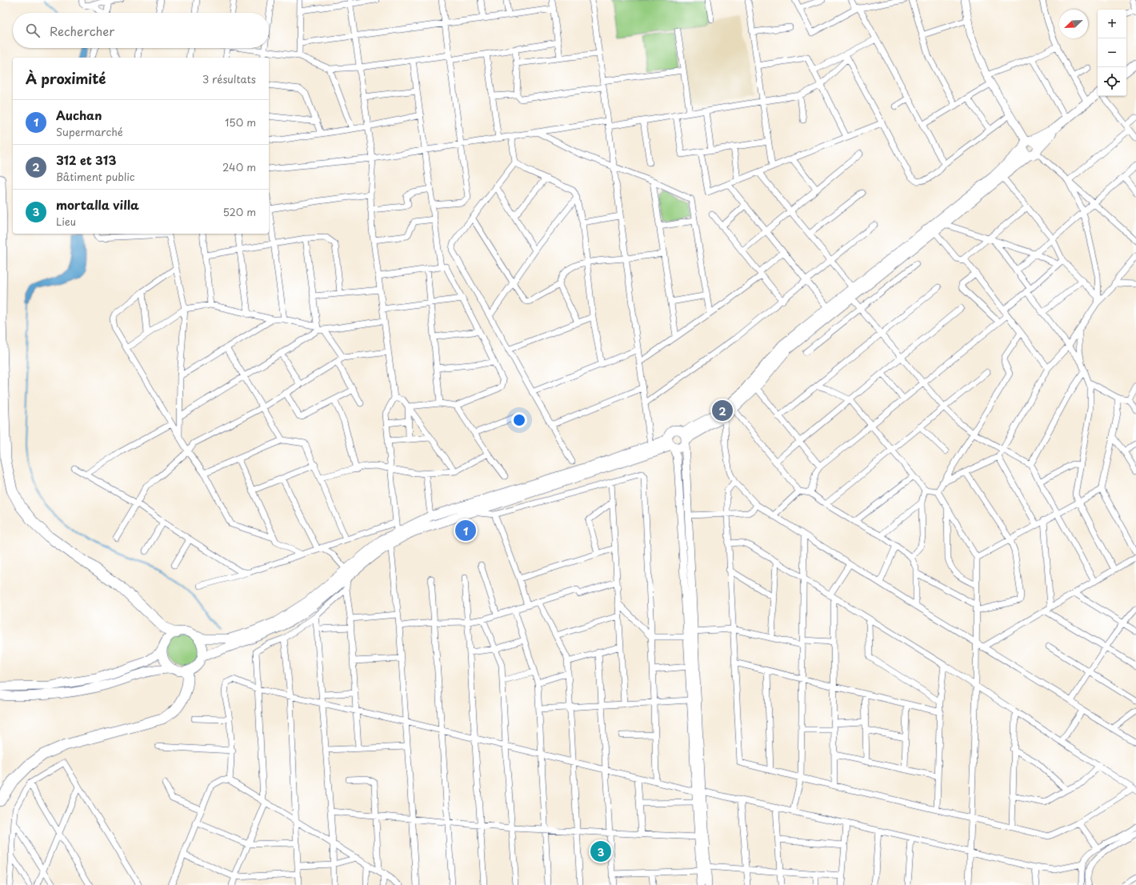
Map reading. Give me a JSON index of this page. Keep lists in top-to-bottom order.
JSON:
{
  "north": "bottom left",
  "page": {
    "map_buttons": ["+", "−"],
    "search": "Rechercher",
    "heading": ["À proximité", "3 résultats"],
    "list": [
      {
        "mark": "1",
        "name": "Auchan",
        "note": "Supermarché",
        "value": "150 m"
      },
      {
        "mark": "2",
        "name": "312 et 313",
        "note": "Bâtiment public",
        "value": "240 m"
      },
      {
        "mark": "3",
        "name": "mortalla villa",
        "note": "Lieu",
        "value": "520 m"
      }
    ],
    "pins": ["2", "1", "3"]
  }
}
